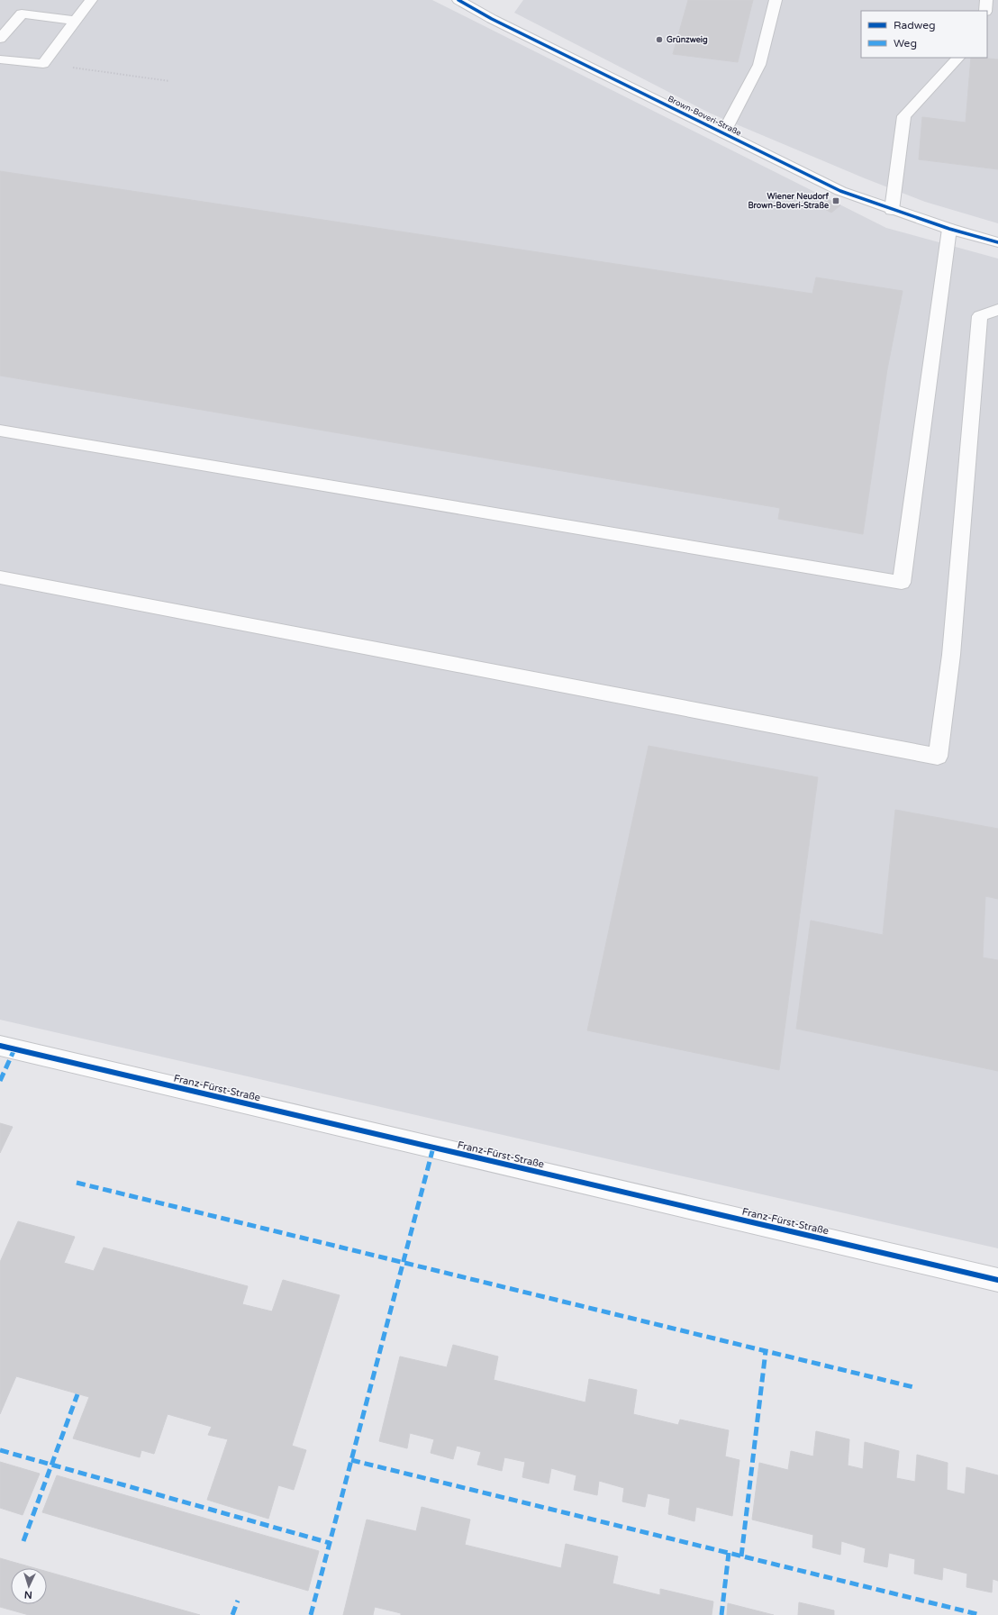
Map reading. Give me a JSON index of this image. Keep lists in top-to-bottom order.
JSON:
{
  "streets": {
    "street": ["Brown-Boveri-Straße", "Franz-Fürst-Straße"]
  },
  "places": {
    "other": ["Grünzweig"],
    "transit": ["Wiener Neudorf Brown-Boveri-Straße"]
  },
  "legend": ["Radweg", "Weg"],
  "north": "bottom"
}
